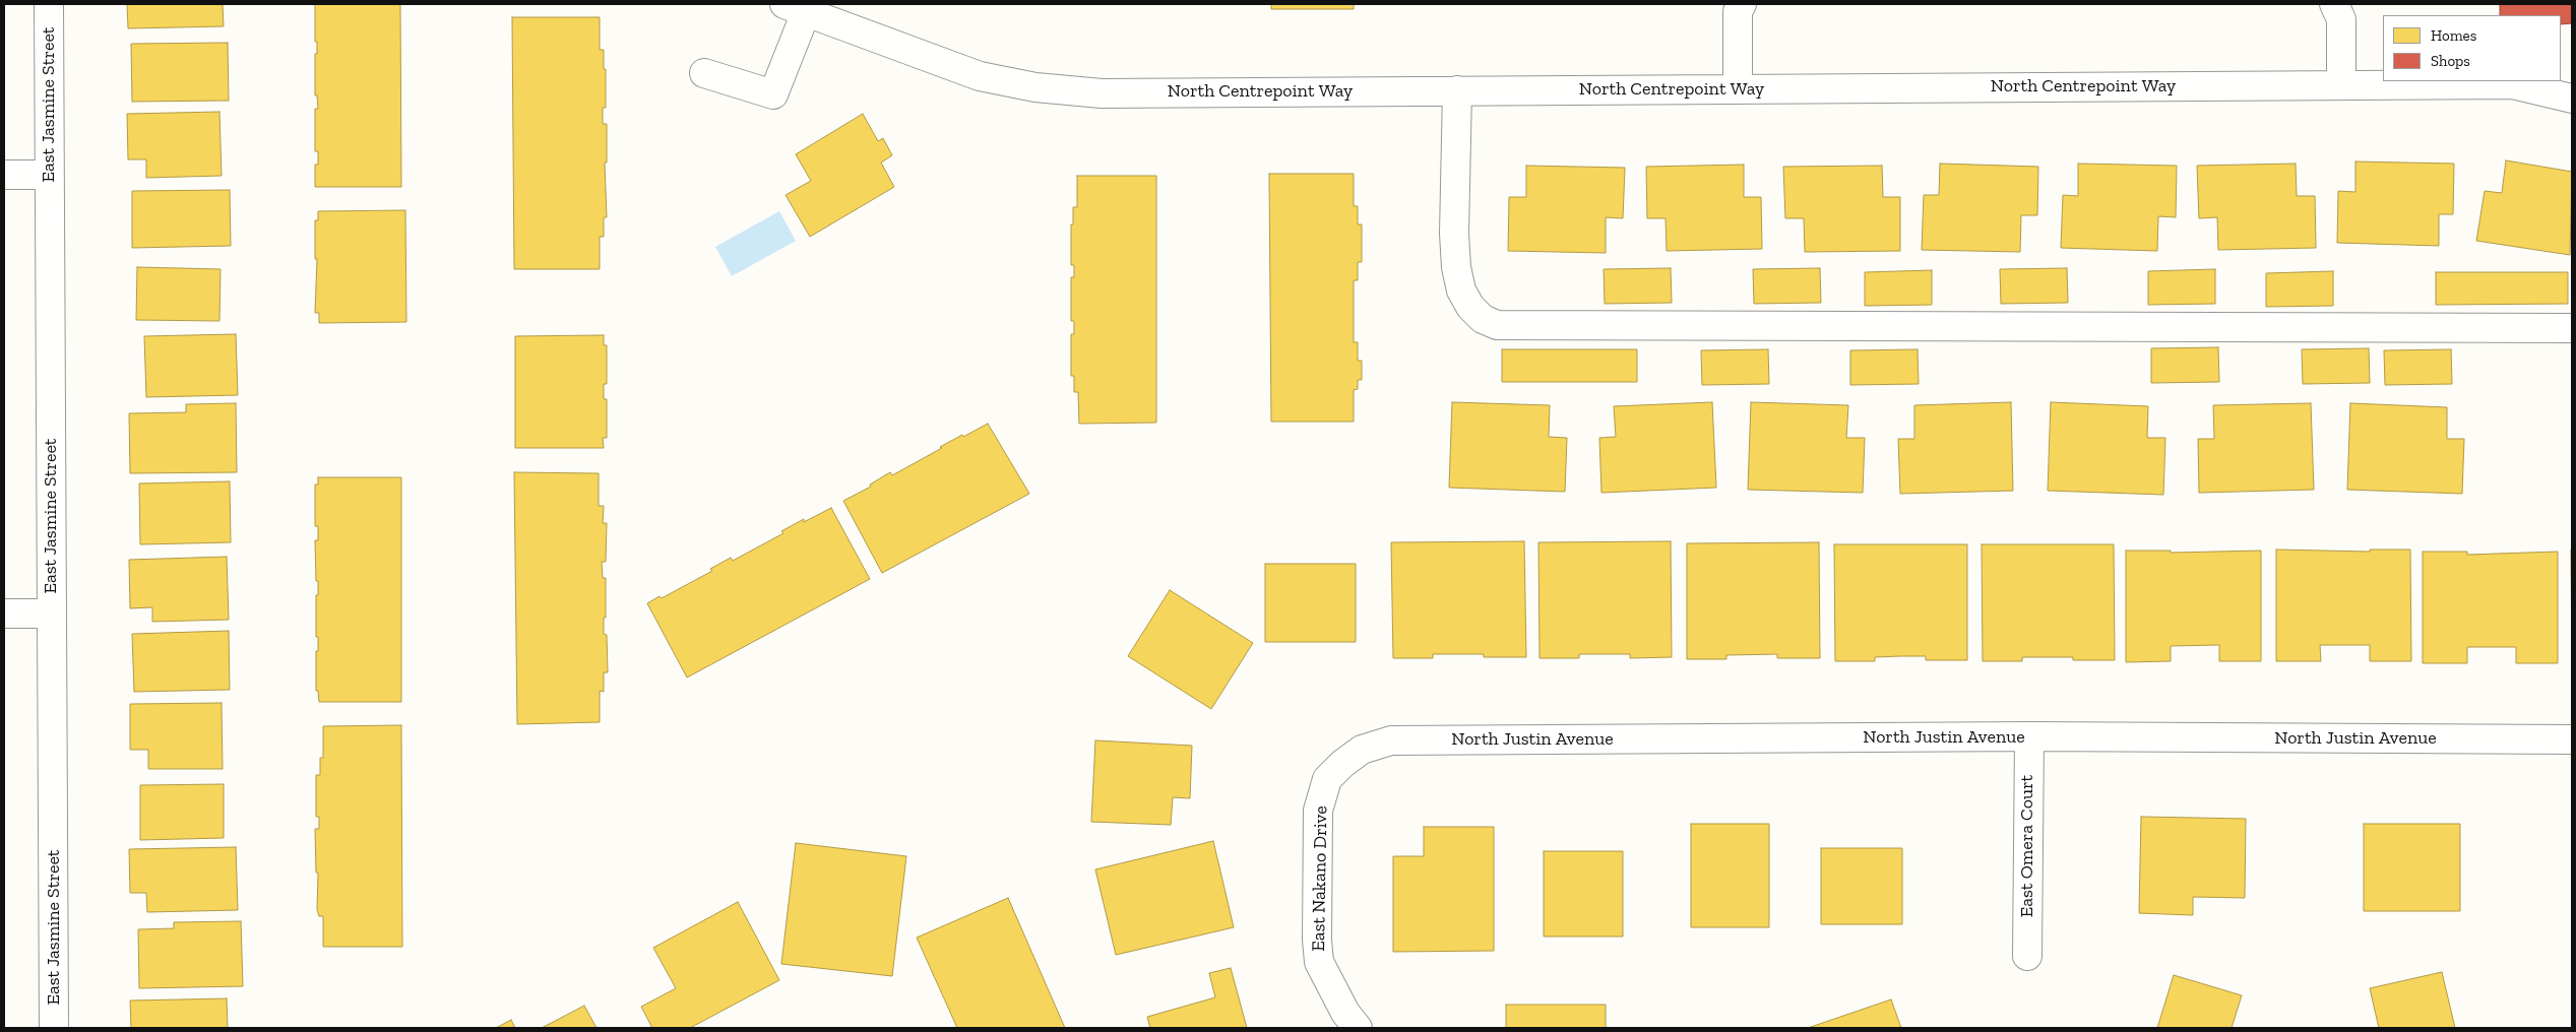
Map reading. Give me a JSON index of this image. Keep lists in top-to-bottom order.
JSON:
{
  "streets": {
    "street": [
      "North Centrepoint Way",
      "East Jasmine Street",
      "North Justin Avenue",
      "East Omera Court",
      "East Nakano Drive"
    ]
  },
  "crossings": [
    ["North Justin Avenue", "East Omera Court"],
    ["North Justin Avenue", "East Nakano Drive"]
  ],
  "legend": ["Homes", "Shops"]
}
